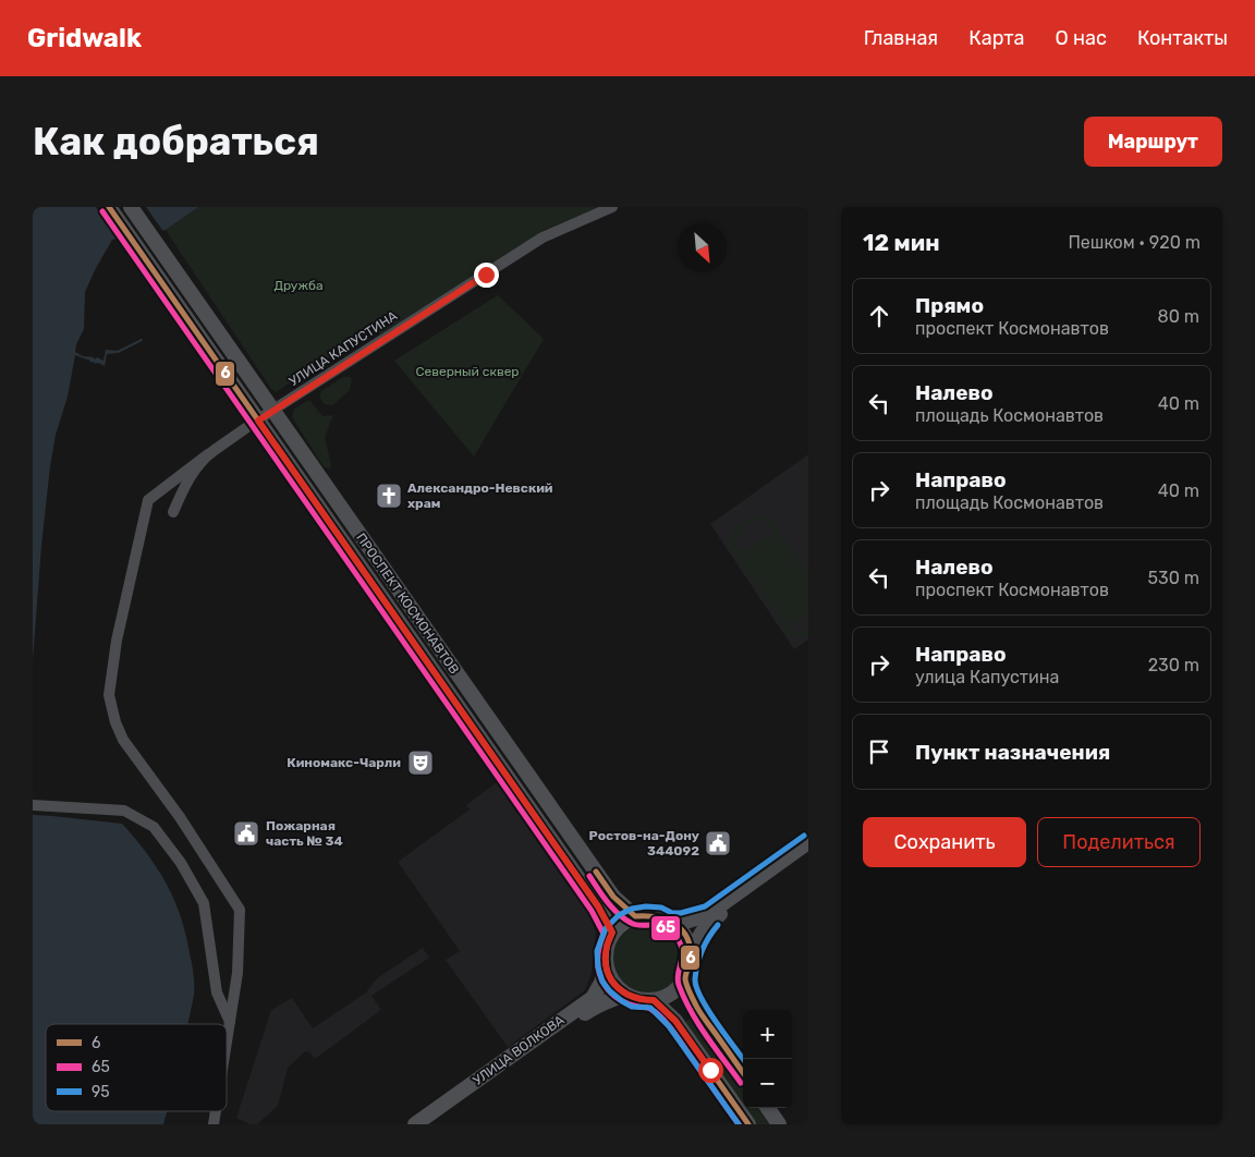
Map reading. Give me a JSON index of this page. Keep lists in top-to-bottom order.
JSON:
{
  "streets": {
    "main road": ["ПРОСПЕКТ КОСМОНАВТОВ", "УЛИЦА ВОЛКОВА"],
    "street": ["УЛИЦА КАПУСТИНА"]
  },
  "crossings": [
    ["УЛИЦА КАПУСТИНА", "ПРОСПЕКТ КОСМОНАВТОВ"],
    ["ПРОСПЕКТ КОСМОНАВТОВ", "УЛИЦА ВОЛКОВА"]
  ],
  "parks": ["Дружба", "Северный сквер"],
  "places": {
    "church": ["Александро-Невский храм"],
    "theatre": ["Киномакс-Чарли"],
    "public building": ["Пожарная часть № 34", "Ростов-на-Дону 344092"]
  },
  "lines": ["transit line 6", "transit line 65", "transit line 95"],
  "legend": ["6", "65", "95"],
  "north": "bottom right",
  "page": {
    "header": "Gridwalk",
    "nav": [
      "Главная",
      "Карта",
      "О нас",
      "Контакты"
    ],
    "buttons": [
      "Маршрут",
      ["Сохранить", "Поделиться"]
    ],
    "title": "Как добраться",
    "heading": ["12 мин", "Пешком · 920 m"],
    "list": [
      ["Прямо", "проспект Космонавтов", "80 m"],
      ["Налево", "площадь Космонавтов", "40 m"],
      ["Направо", "площадь Космонавтов", "40 m"],
      ["Налево", "проспект Космонавтов", "530 m"],
      ["Направо", "улица Капустина", "230 m"],
      "Пункт назначения"
    ],
    "map_buttons": ["+", "−"]
  }
}
